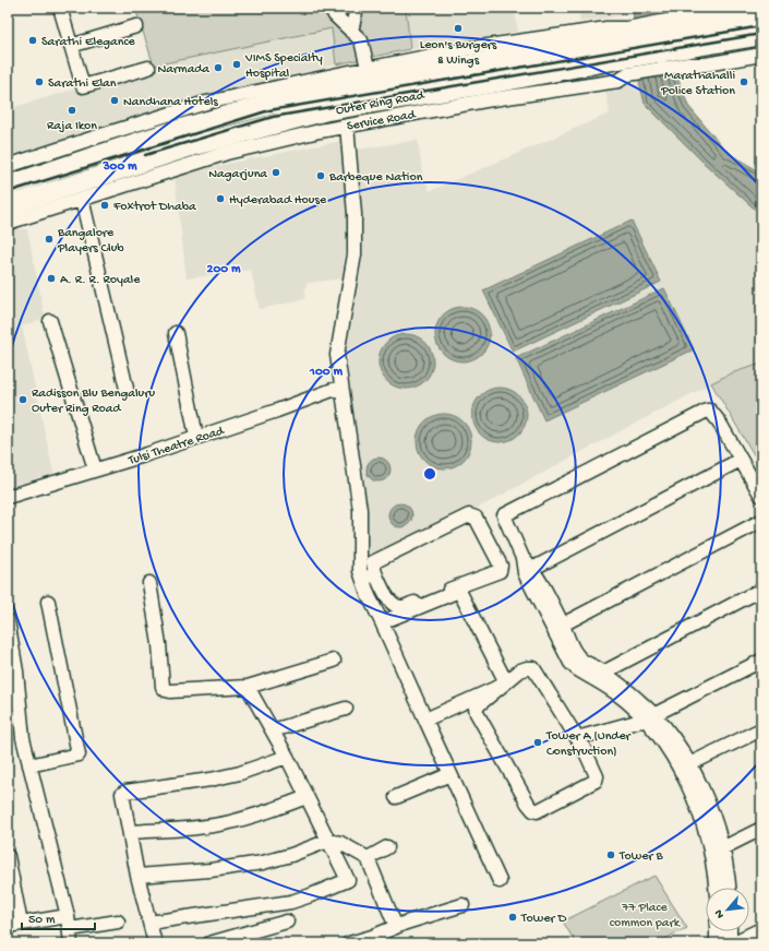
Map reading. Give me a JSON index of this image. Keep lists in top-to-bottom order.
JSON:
{
  "streets": {
    "highway": ["Outer Ring Road"],
    "street": ["Service Road", "Tulsi Theatre Road"]
  },
  "crossings": [
    ["Outer Ring Road", "Service Road"]
  ],
  "parks": ["77 Place common park"],
  "places": [
    "Leon's Burgers & Wings",
    "Sarathi Elegance",
    "VIMS Specialty Hospital",
    "Narmada",
    "Sarathi Elan",
    "Marathahalli Police Station",
    "Nandhana Hotels",
    "Raja Ikon",
    "Nagarjuna",
    "Barbeque Nation",
    "Hyderabad House",
    "Foxtrot Dhaba",
    "Bangalore Players Club",
    "A. R. R. Royale",
    "Radisson Blu Bengaluru Outer Ring Road",
    "Tower A (Under Construction)",
    "Tower B",
    "Tower D"
  ],
  "scale_bar": "50 m",
  "north": "bottom left",
  "rings": ["300 m", "200 m", "100 m"]
}
